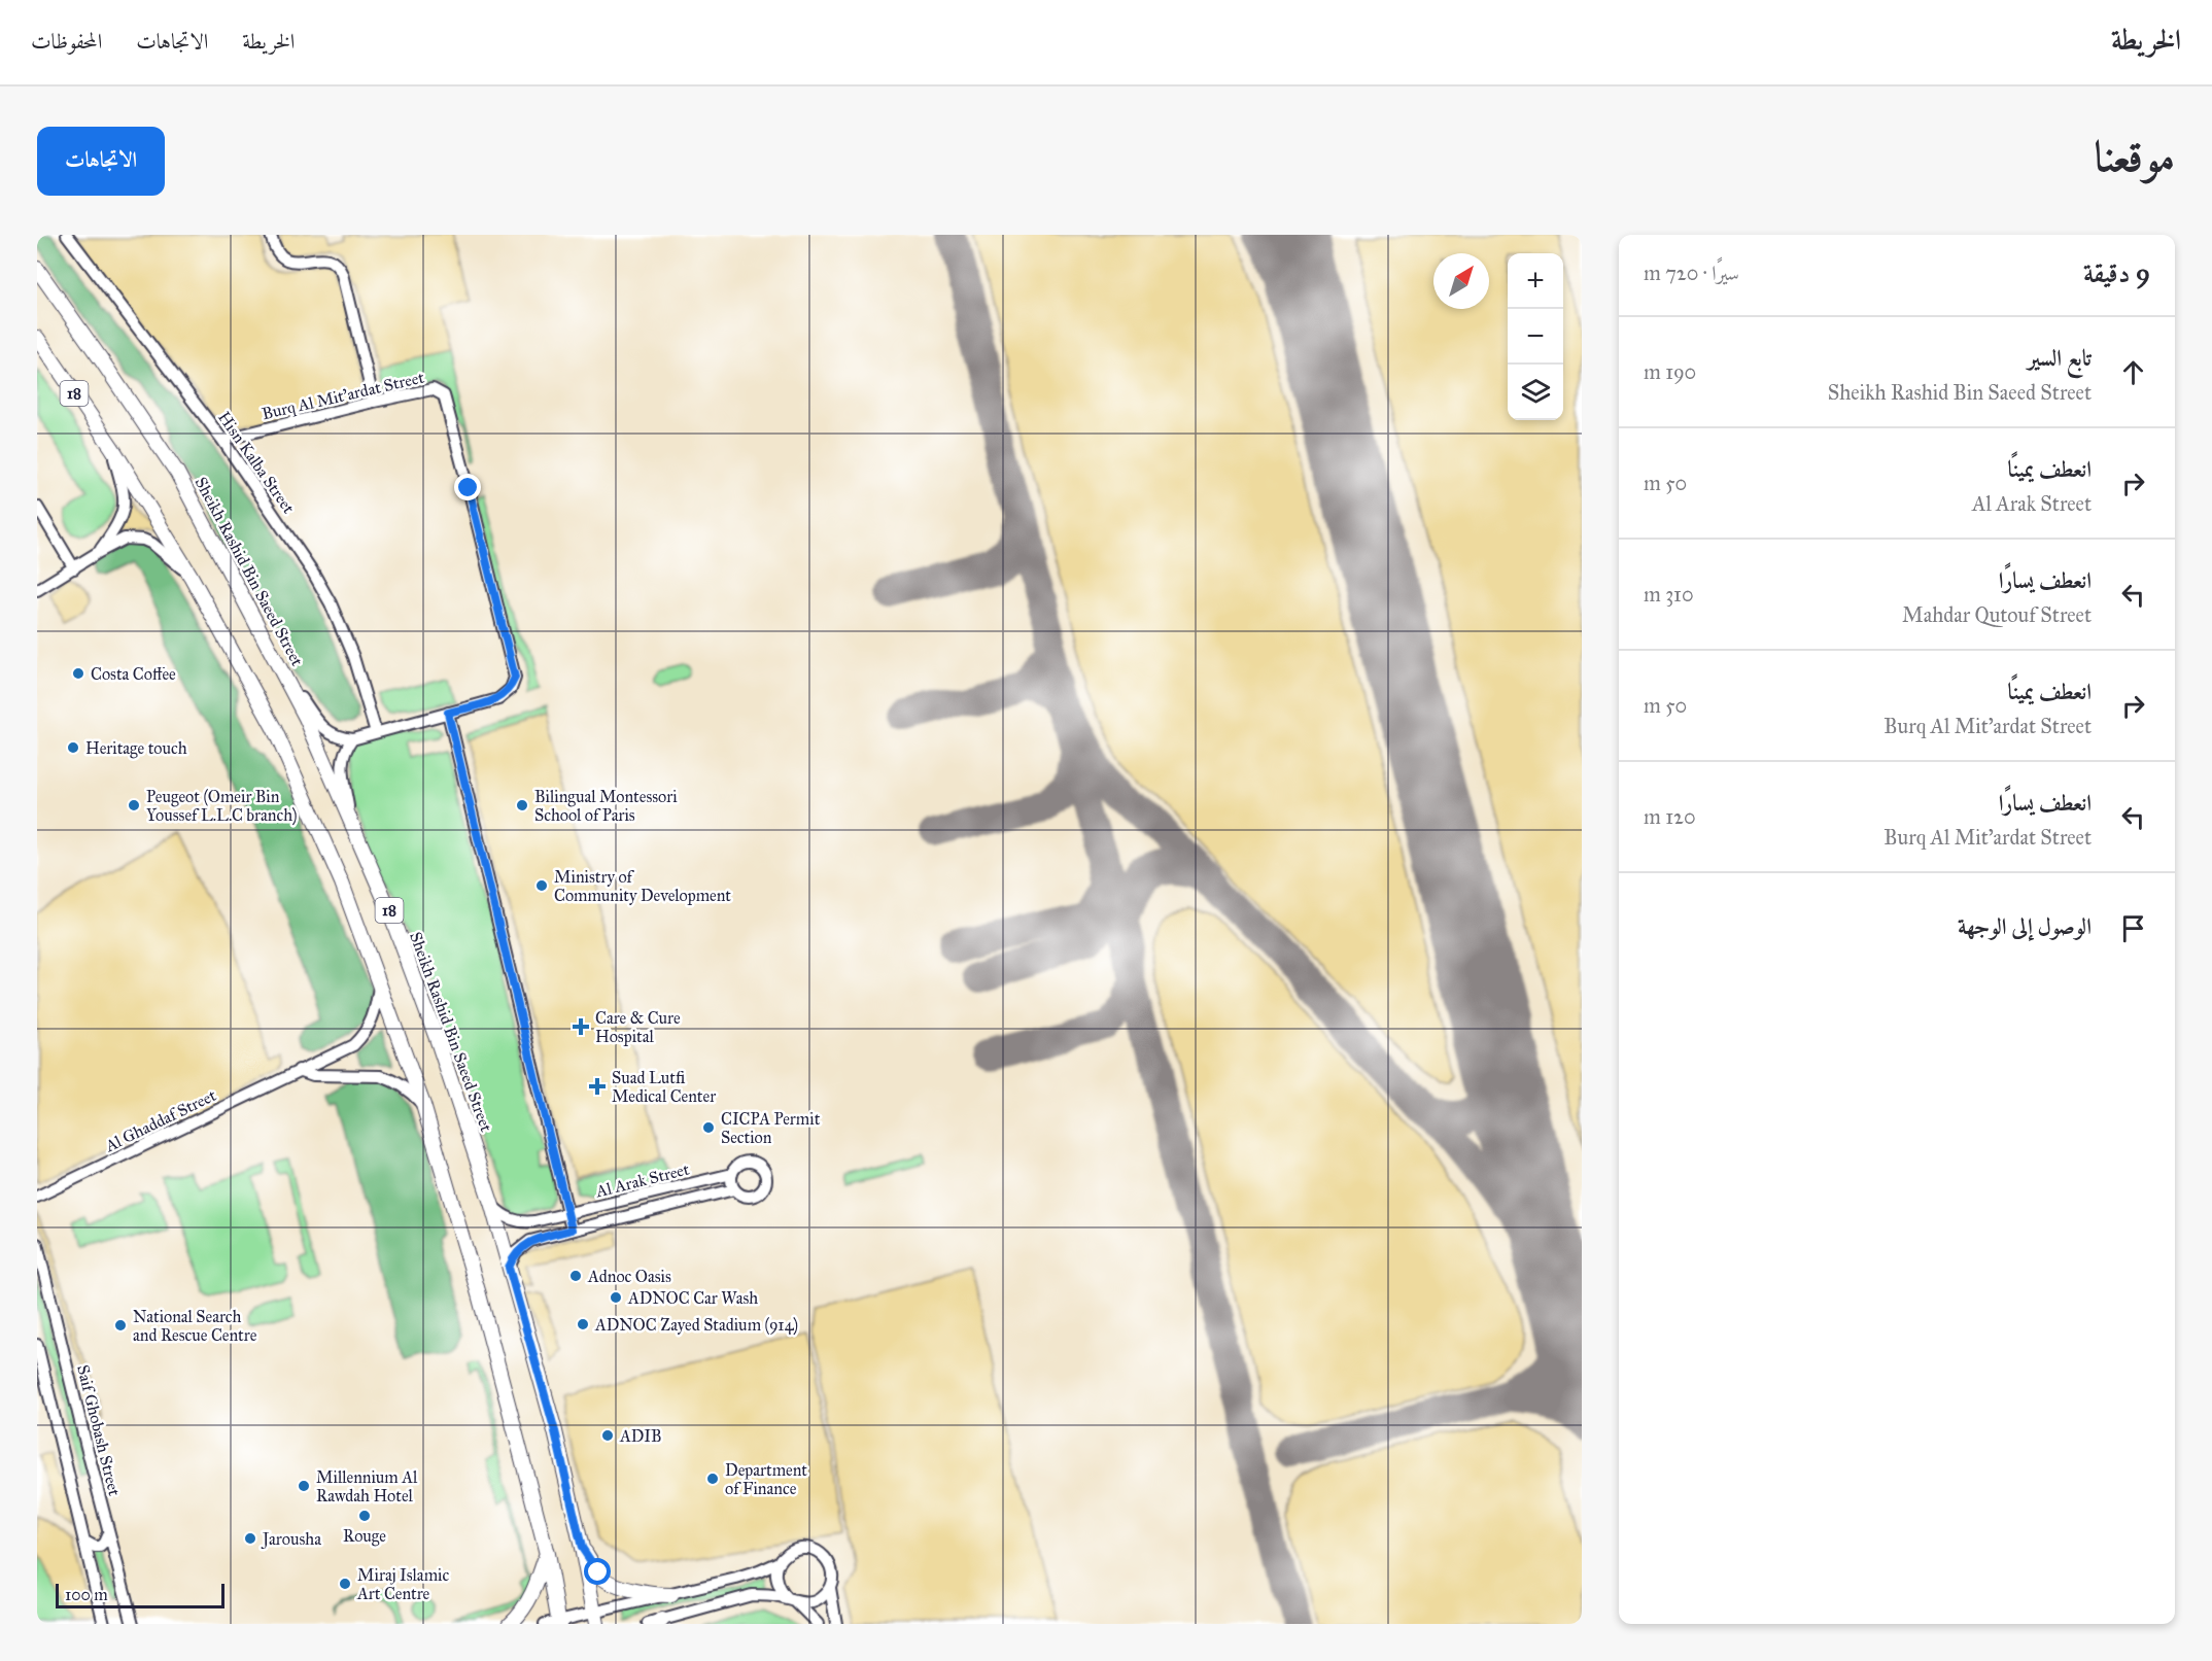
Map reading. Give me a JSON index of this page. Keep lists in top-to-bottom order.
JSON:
{
  "streets": {
    "main road": ["18", "Sheikh Rashid Bin Saeed Street"],
    "street": [
      "Burq Al Mit'ardat Street",
      "Hisn Kalba Street",
      "Al Ghaddaf Street",
      "Al Arak Street",
      "Saif Ghobash Street"
    ]
  },
  "crossings": [
    ["18", "Al Ghaddaf Street"],
    ["Burq Al Mit'ardat Street", "Hisn Kalba Street"],
    ["Sheikh Rashid Bin Saeed Street", "Al Arak Street"]
  ],
  "places": {
    "other": [
      "Costa Coffee",
      "Heritage touch",
      "Peugeot (Omeir Bin Youssef L.L.C branch)",
      "Bilingual Montessori School of Paris",
      "Ministry of Community Development",
      "CICPA Permit Section",
      "Adnoc Oasis",
      "ADNOC Car Wash",
      "ADNOC Zayed Stadium (914)",
      "National Search and Rescue Centre",
      "ADIB",
      "Department of Finance",
      "Millennium Al Rawdah Hotel",
      "Rouge",
      "Jarousha",
      "Miraj Islamic Art Centre"
    ],
    "health": ["Care & Cure Hospital", "Suad Lutfi Medical Center"]
  },
  "scale_bar": "100 m",
  "north": "top right",
  "page": {
    "header": "الخريطة",
    "nav": ["الخريطة", "الاتجاهات", "المحفوظات"],
    "title": "موقعنا",
    "buttons": "الاتجاهات",
    "heading": ["9 دقيقة", "سيرًا · 720 m"],
    "map_buttons": ["+", "−"],
    "list": [
      ["تابع السير", "Sheikh Rashid Bin Saeed Street", "190 m"],
      ["انعطف يمينًا", "Al Arak Street", "50 m"],
      ["انعطف يسارًا", "Mahdar Qutouf Street", "310 m"],
      ["انعطف يمينًا", "Burq Al Mit'ardat Street", "50 m"],
      ["انعطف يسارًا", "Burq Al Mit'ardat Street", "120 m"],
      "الوصول إلى الوجهة"
    ],
    "scale": "100 m"
  }
}
